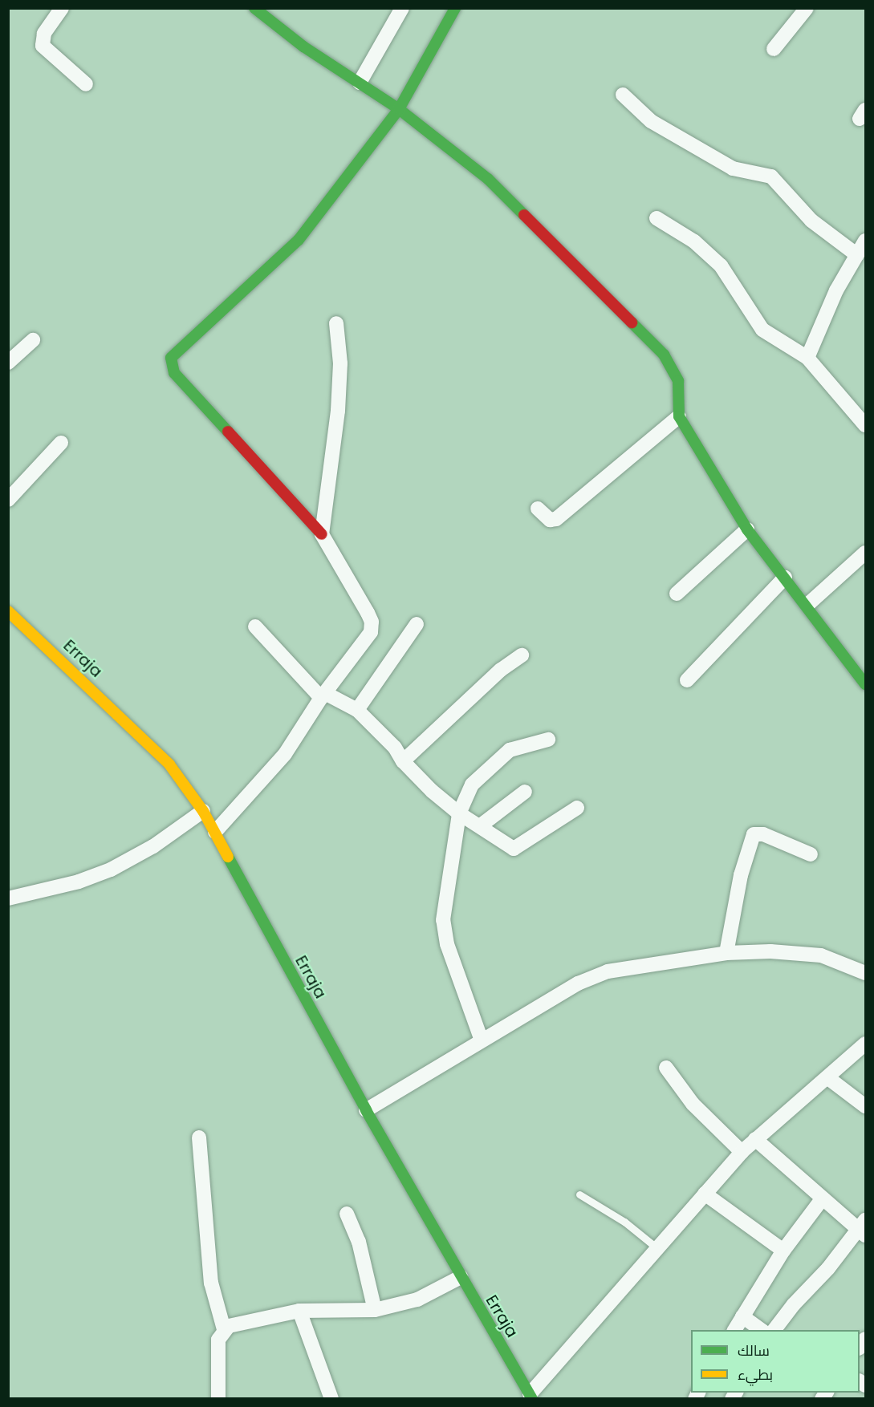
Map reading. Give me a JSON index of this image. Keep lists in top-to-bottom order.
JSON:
{
  "streets": {
    "street": ["Erraja"]
  },
  "legend": ["سالك", "بطيء"]
}
